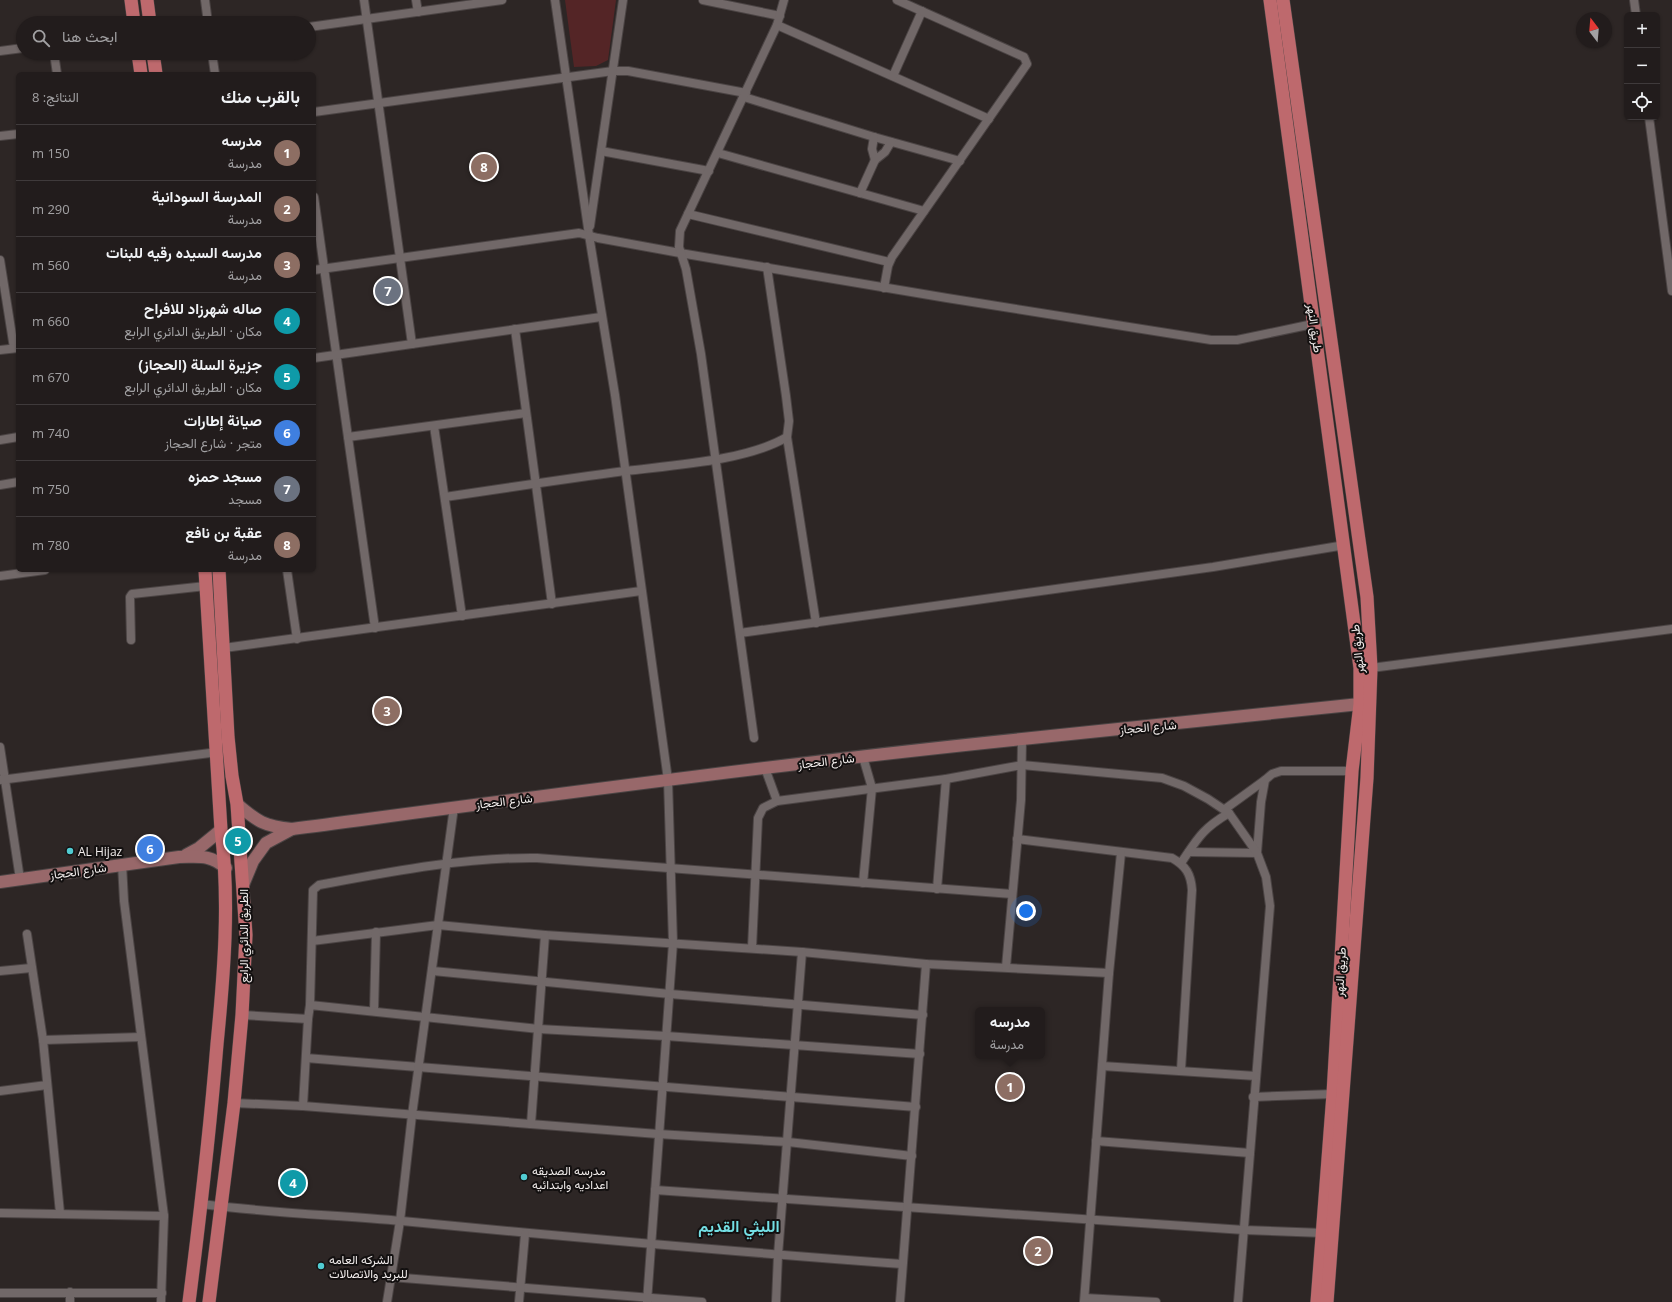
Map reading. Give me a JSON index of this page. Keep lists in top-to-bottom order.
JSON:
{
  "streets": {
    "main road": ["طريق النهر", "شارع الحجاز", "الطريق الدائري الرابع"]
  },
  "crossings": [
    ["طريق النهر", "شارع الحجاز"],
    ["شارع الحجاز", "الطريق الدائري الرابع"]
  ],
  "districts": ["الليثي القديم"],
  "places": ["AL Hijaz", "مدرسه الصديقه اعداديه وابتدائيه", "الشركه العامه للبريد والاتصالات"],
  "north": "top",
  "page": {
    "map_buttons": ["+", "−"],
    "search": "ابحث هنا",
    "heading": ["بالقرب منك", "النتائج: 8"],
    "list": [
      {
        "mark": "1",
        "name": "مدرسه",
        "note": "مدرسة",
        "value": "150 m"
      },
      {
        "mark": "2",
        "name": "المدرسة السودانية",
        "note": "مدرسة",
        "value": "290 m"
      },
      {
        "mark": "3",
        "name": "مدرسه السيده رقيه للبنات",
        "note": "مدرسة",
        "value": "560 m"
      },
      {
        "mark": "4",
        "name": "صاله شهرزاد للافراح",
        "note": "مكان · الطريق الدائري الرابع",
        "value": "660 m"
      },
      {
        "mark": "5",
        "name": "جزيرة السلة (الحجاز)",
        "note": "مكان · الطريق الدائري الرابع",
        "value": "670 m"
      },
      {
        "mark": "6",
        "name": "صيانة إطارات",
        "note": "متجر · شارع الحجاز",
        "value": "740 m"
      },
      {
        "mark": "7",
        "name": "مسجد حمزه",
        "note": "مسجد",
        "value": "750 m"
      },
      {
        "mark": "8",
        "name": "عقبة بن نافع",
        "note": "مدرسة",
        "value": "780 m"
      }
    ],
    "pins": [
      "8",
      "7",
      "3",
      "5",
      "6",
      "1",
      "4",
      "2"
    ],
    "popup": ["مدرسه", "مدرسة"]
  }
}
